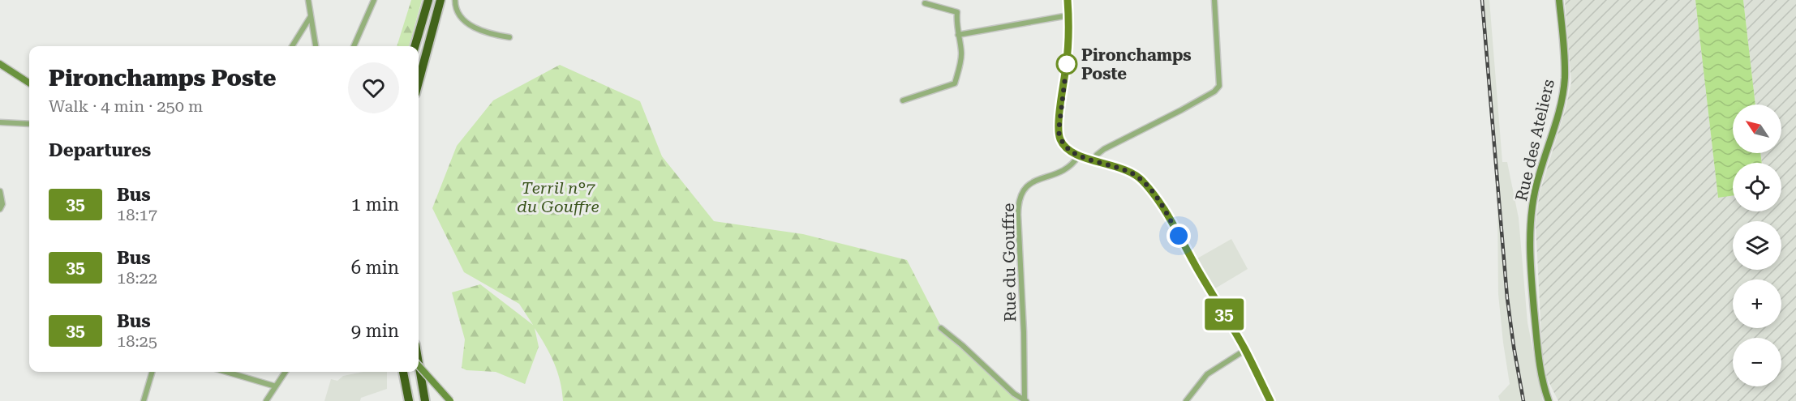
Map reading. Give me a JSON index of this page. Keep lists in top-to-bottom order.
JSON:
{
  "streets": {
    "street": ["Rue des Ateliers", "Rue du Gouffre"]
  },
  "parks": ["Terril n°7 du Gouffre"],
  "places": ["Pironchamps Poste"],
  "lines": ["bus line 35"],
  "north": "top left",
  "page": {
    "on_map": "35",
    "heading": [
      ["Pironchamps Poste", "Walk · 4 min · 250 m"],
      "Departures"
    ],
    "map_buttons": ["+", "−"],
    "list": [
      {
        "mark": "35",
        "name": "Bus",
        "note": "18:17",
        "value": "1 min"
      },
      {
        "mark": "35",
        "name": "Bus",
        "note": "18:22",
        "value": "6 min"
      },
      {
        "mark": "35",
        "name": "Bus",
        "note": "18:25",
        "value": "9 min"
      }
    ]
  }
}
